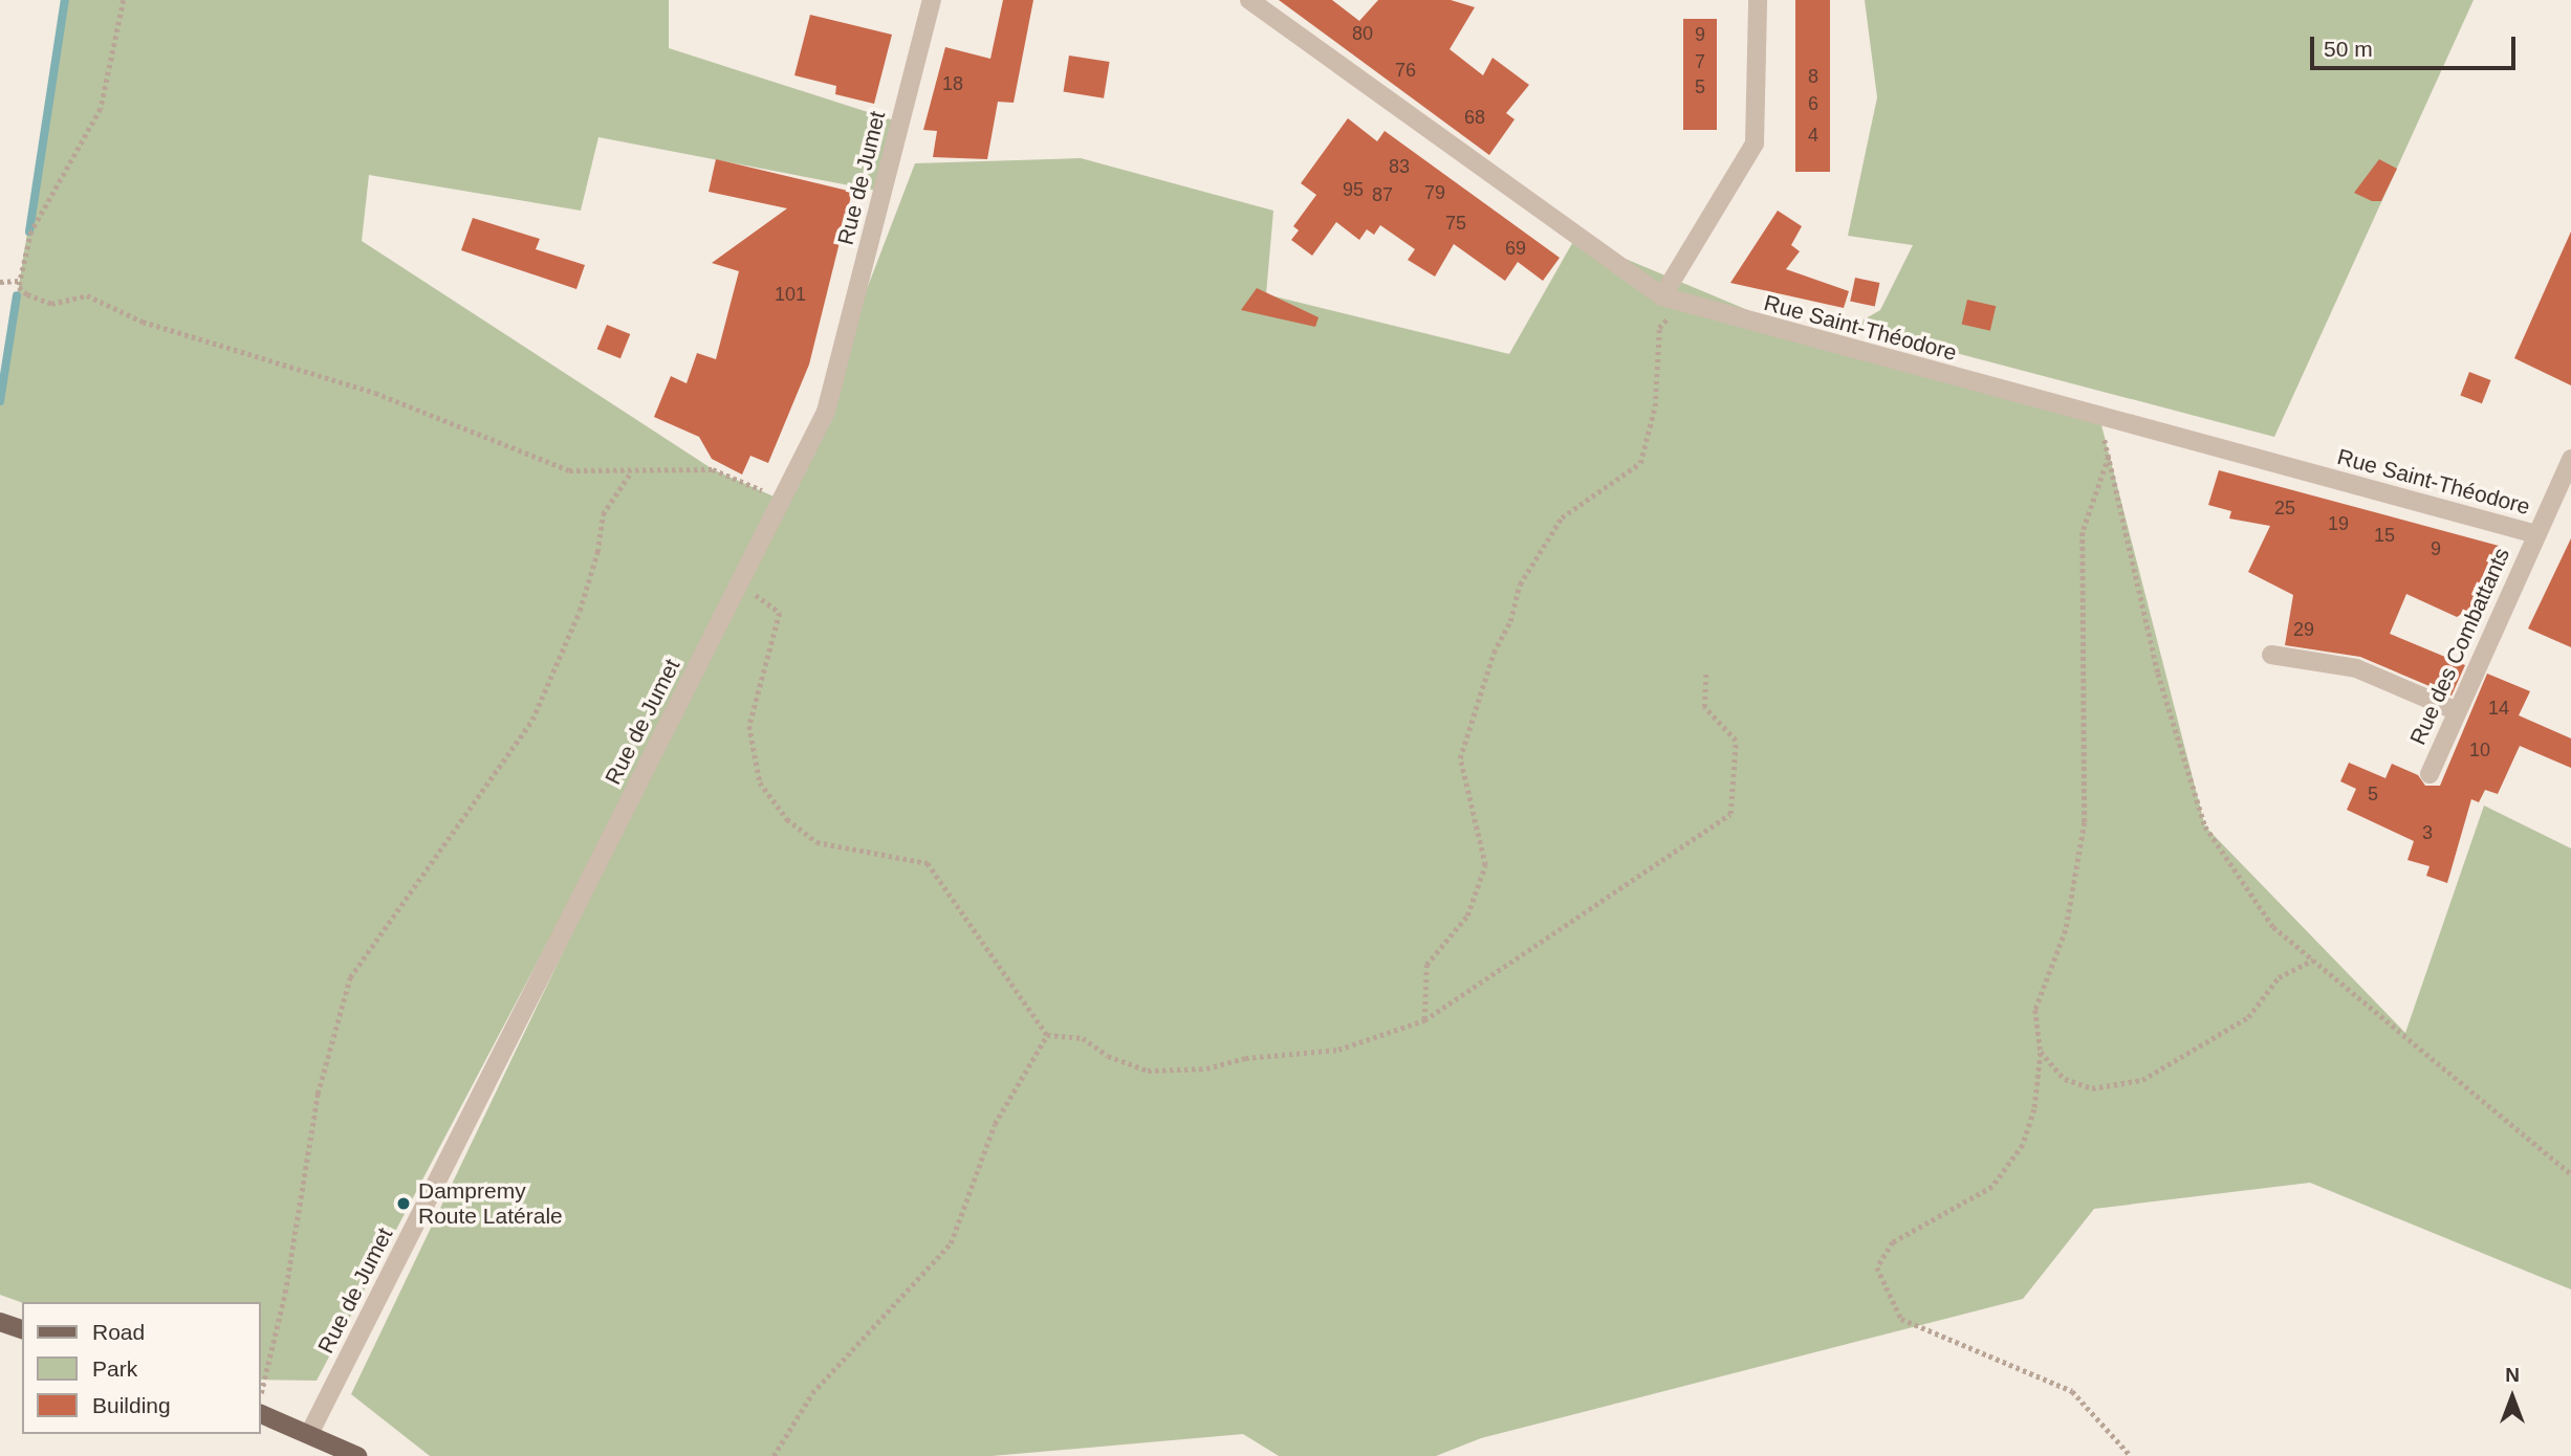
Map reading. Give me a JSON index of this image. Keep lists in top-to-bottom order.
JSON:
{
  "streets": {
    "street": ["Rue de Jumet", "Rue Saint-Théodore", "Rue des Combattants"]
  },
  "crossings": [
    ["Rue Saint-Théodore", "Rue des Combattants"]
  ],
  "places": ["Dampremy Route Latérale"],
  "house_numbers": [
    "80",
    "9",
    "7",
    "76",
    "8",
    "18",
    "5",
    "6",
    "68",
    "4",
    "83",
    "95",
    "79",
    "87",
    "75",
    "69",
    "101",
    "25",
    "19",
    "15",
    "9",
    "29",
    "14",
    "10",
    "5",
    "3"
  ],
  "legend": ["Road", "Park", "Building"],
  "scale_bar": "50 m",
  "north": "top"
}
